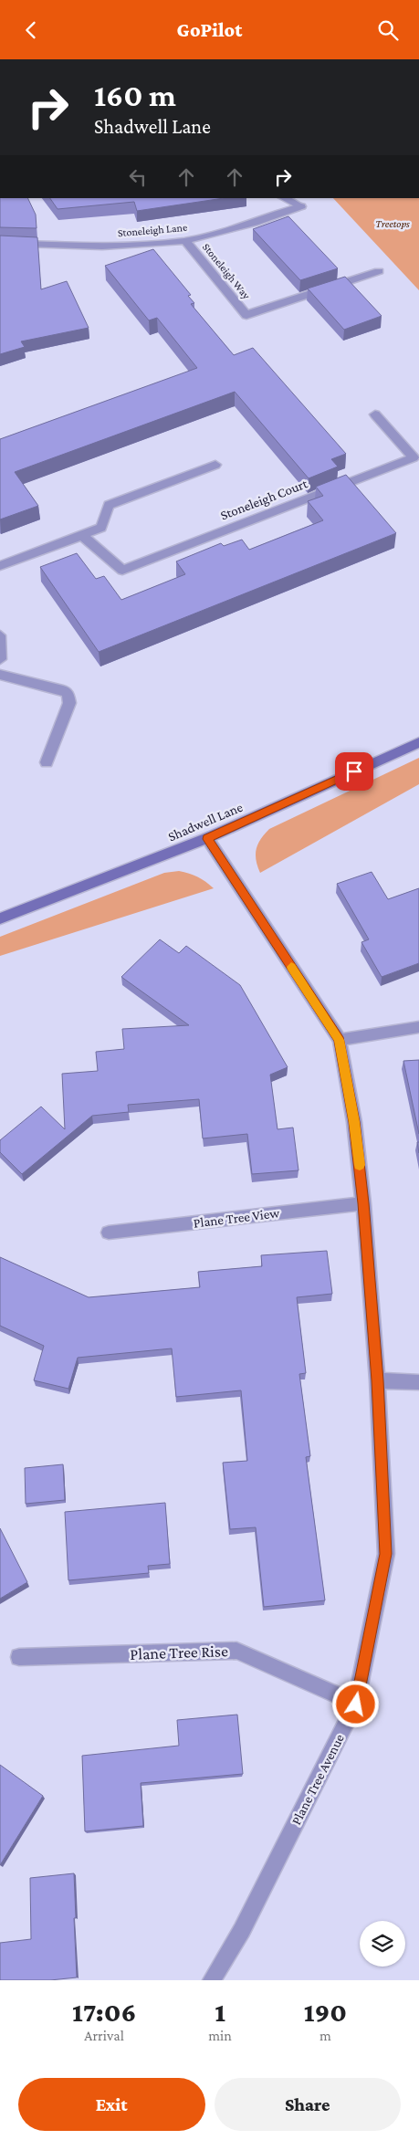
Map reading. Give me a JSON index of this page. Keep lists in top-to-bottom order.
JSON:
{
  "streets": {
    "street": [
      "Stoneleigh Lane",
      "Stoneleigh Way",
      "Stoneleigh Court",
      "Shadwell Lane",
      "Plane Tree View",
      "Plane Tree Rise",
      "Plane Tree Avenue"
    ]
  },
  "crossings": [
    ["Stoneleigh Lane", "Stoneleigh Way"],
    ["Shadwell Lane", "Plane Tree Avenue"],
    ["Plane Tree View", "Plane Tree Avenue"],
    ["Plane Tree Rise", "Plane Tree Avenue"]
  ],
  "parks": ["Treetops"],
  "page": {
    "header": "GoPilot",
    "turn": ["160 m", "Shadwell Lane"],
    "eta": [
      "17:06",
      "Arrival",
      "1",
      "min",
      "190",
      "m"
    ],
    "buttons": ["Exit", "Share"]
  }
}
